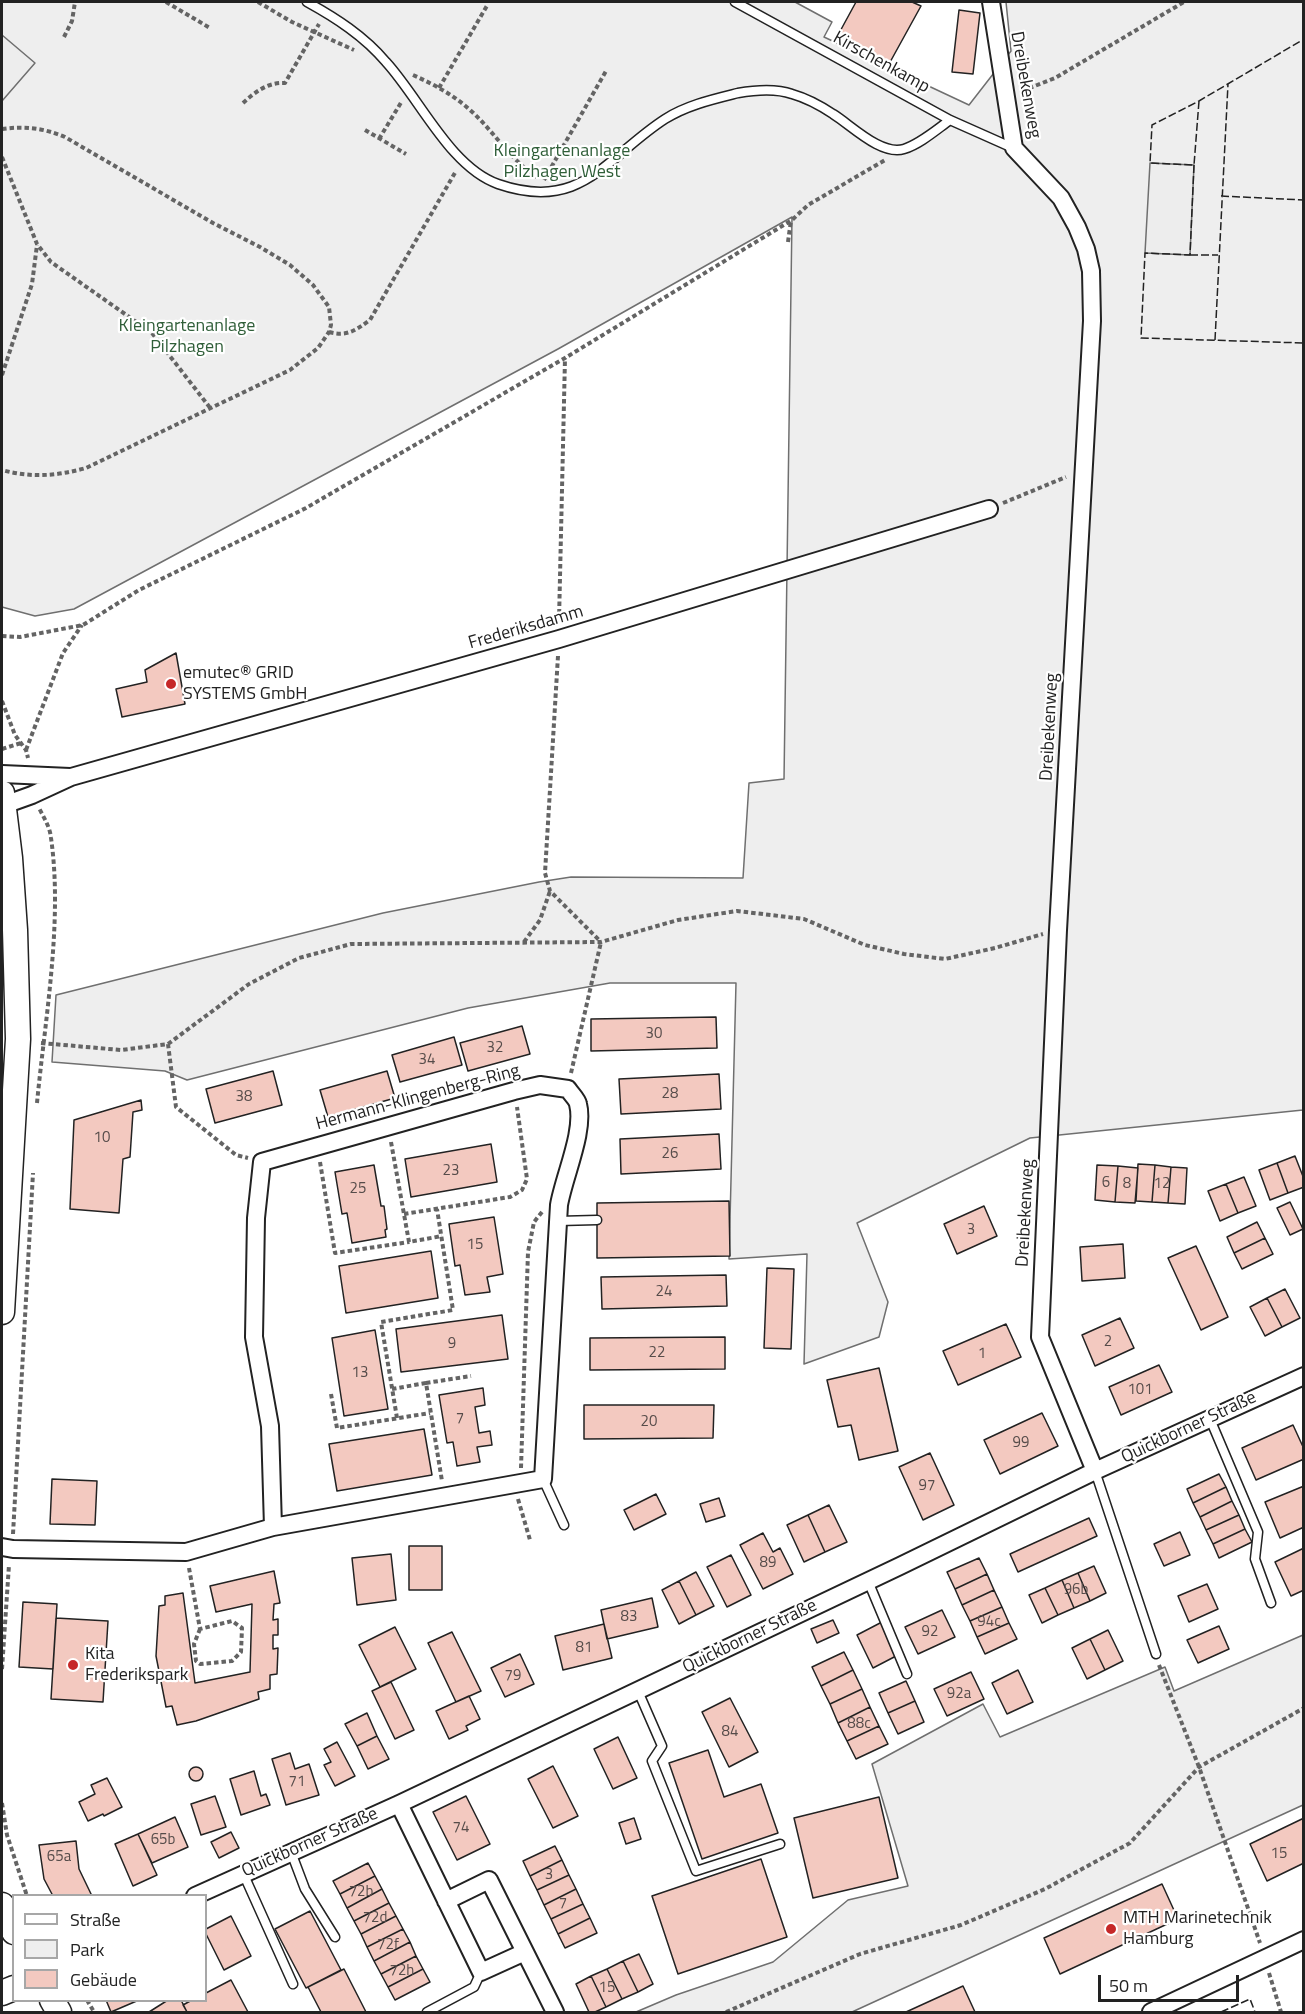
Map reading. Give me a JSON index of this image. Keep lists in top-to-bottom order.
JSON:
{
  "streets": {
    "street": [
      "Dreibekenweg",
      "Frederiksdamm",
      "Hermann-Klingenberg-Ring",
      "Quickborner Straße"
    ],
    "lane": ["Kirschenkamp"]
  },
  "crossings": [
    ["Kirschenkamp", "Dreibekenweg"],
    ["Dreibekenweg", "Quickborner Straße"]
  ],
  "parks": ["Kleingartenanlage Pilzhagen West", "Kleingartenanlage Pilzhagen"],
  "places": ["emutec® GRID SYSTEMS GmbH", "Kita Frederikspark", "MTH Marinetechnik Hamburg"],
  "house_numbers": [
    "30",
    "32",
    "34",
    "28",
    "38",
    "10",
    "26",
    "23",
    "6",
    "8",
    "12",
    "25",
    "3",
    "15",
    "24",
    "2",
    "9",
    "22",
    "1",
    "13",
    "101",
    "7",
    "20",
    "99",
    "97",
    "89",
    "96b",
    "83",
    "94c",
    "92",
    "81",
    "79",
    "92a",
    "88c",
    "84",
    "71",
    "74",
    "65b",
    "15",
    "65a",
    "3",
    "72b",
    "7",
    "72d",
    "72f",
    "72h",
    "15"
  ],
  "legend": ["Straße", "Park", "Gebäude"],
  "scale_bar": "50 m"
}
